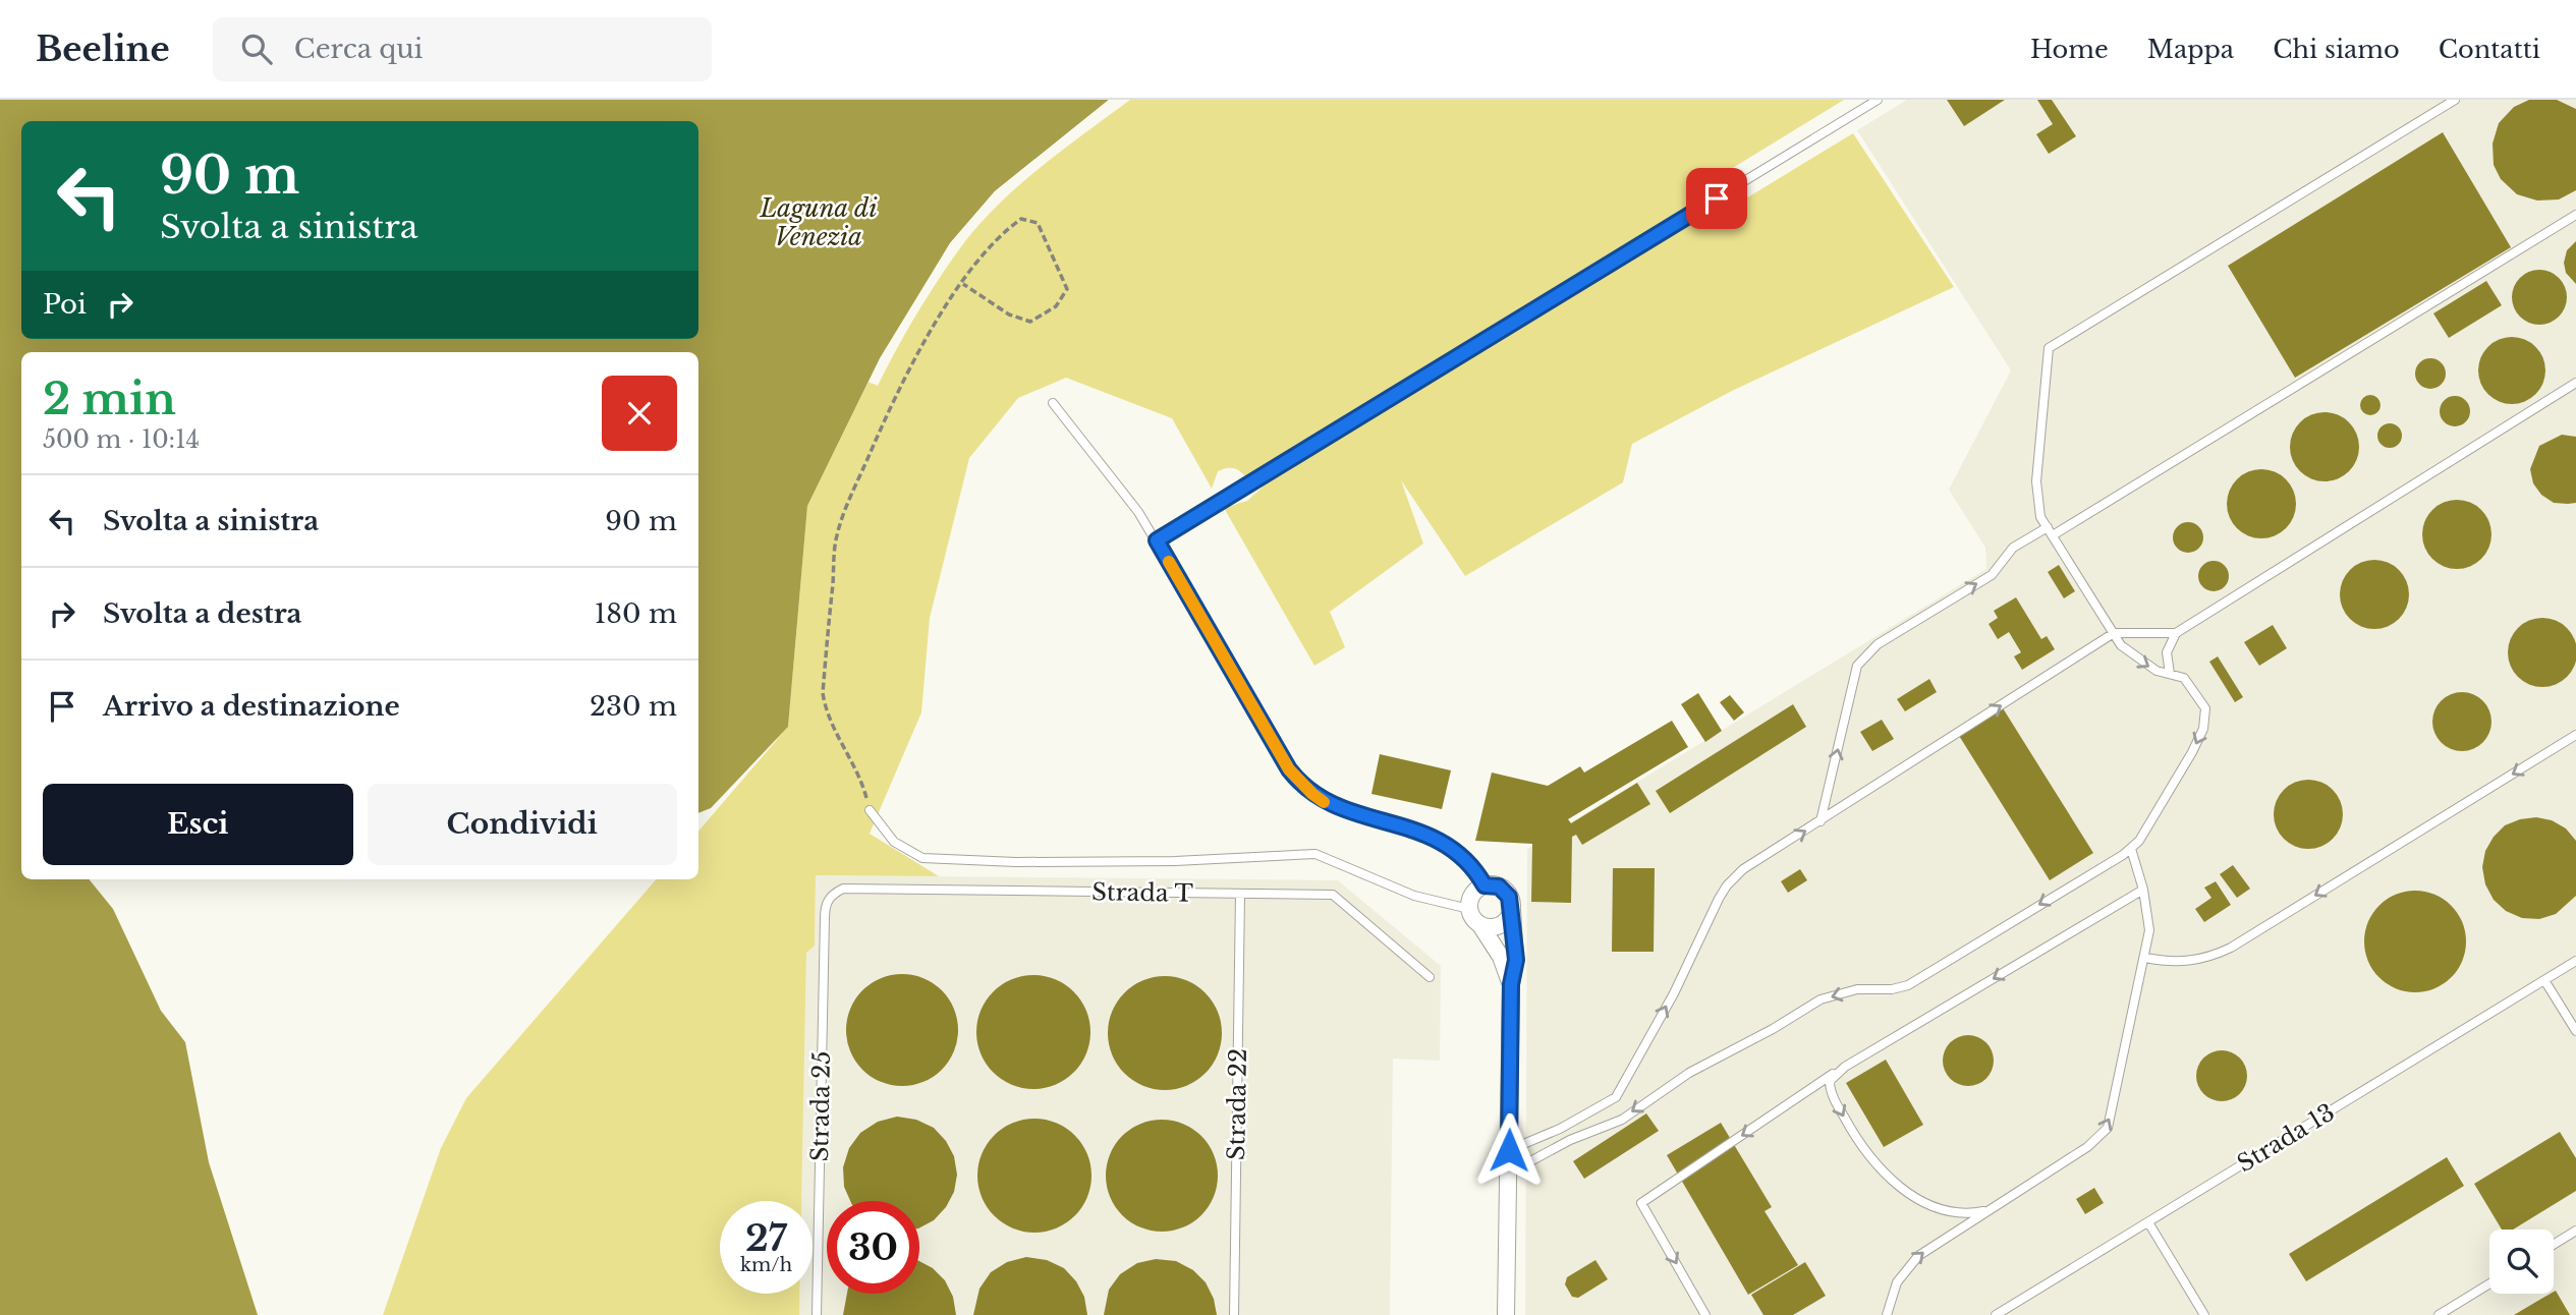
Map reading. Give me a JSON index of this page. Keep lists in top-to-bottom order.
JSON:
{
  "streets": {
    "lane": [
      "Strada T",
      "Strada 22",
      "Strada 25",
      "Strada 13"
    ]
  },
  "crossings": [
    ["Strada T", "Strada 22"],
    ["Strada T", "Strada 25"]
  ],
  "water": ["Laguna di Venezia"],
  "page": {
    "header": "Beeline",
    "search": "Cerca qui",
    "nav": [
      "Home",
      "Mappa",
      "Chi siamo",
      "Contatti"
    ],
    "turn": ["90 m", "Svolta a sinistra"],
    "then": "Poi",
    "heading": ["2 min", "500 m · 10:14"],
    "list": [
      {
        "name": "Svolta a sinistra",
        "value": "90 m"
      },
      {
        "name": "Svolta a destra",
        "value": "180 m"
      },
      {
        "name": "Arrivo a destinazione",
        "value": "230 m"
      }
    ],
    "buttons": ["Esci", "Condividi"],
    "speed": "27 km/h",
    "limit": "30"
  }
}
